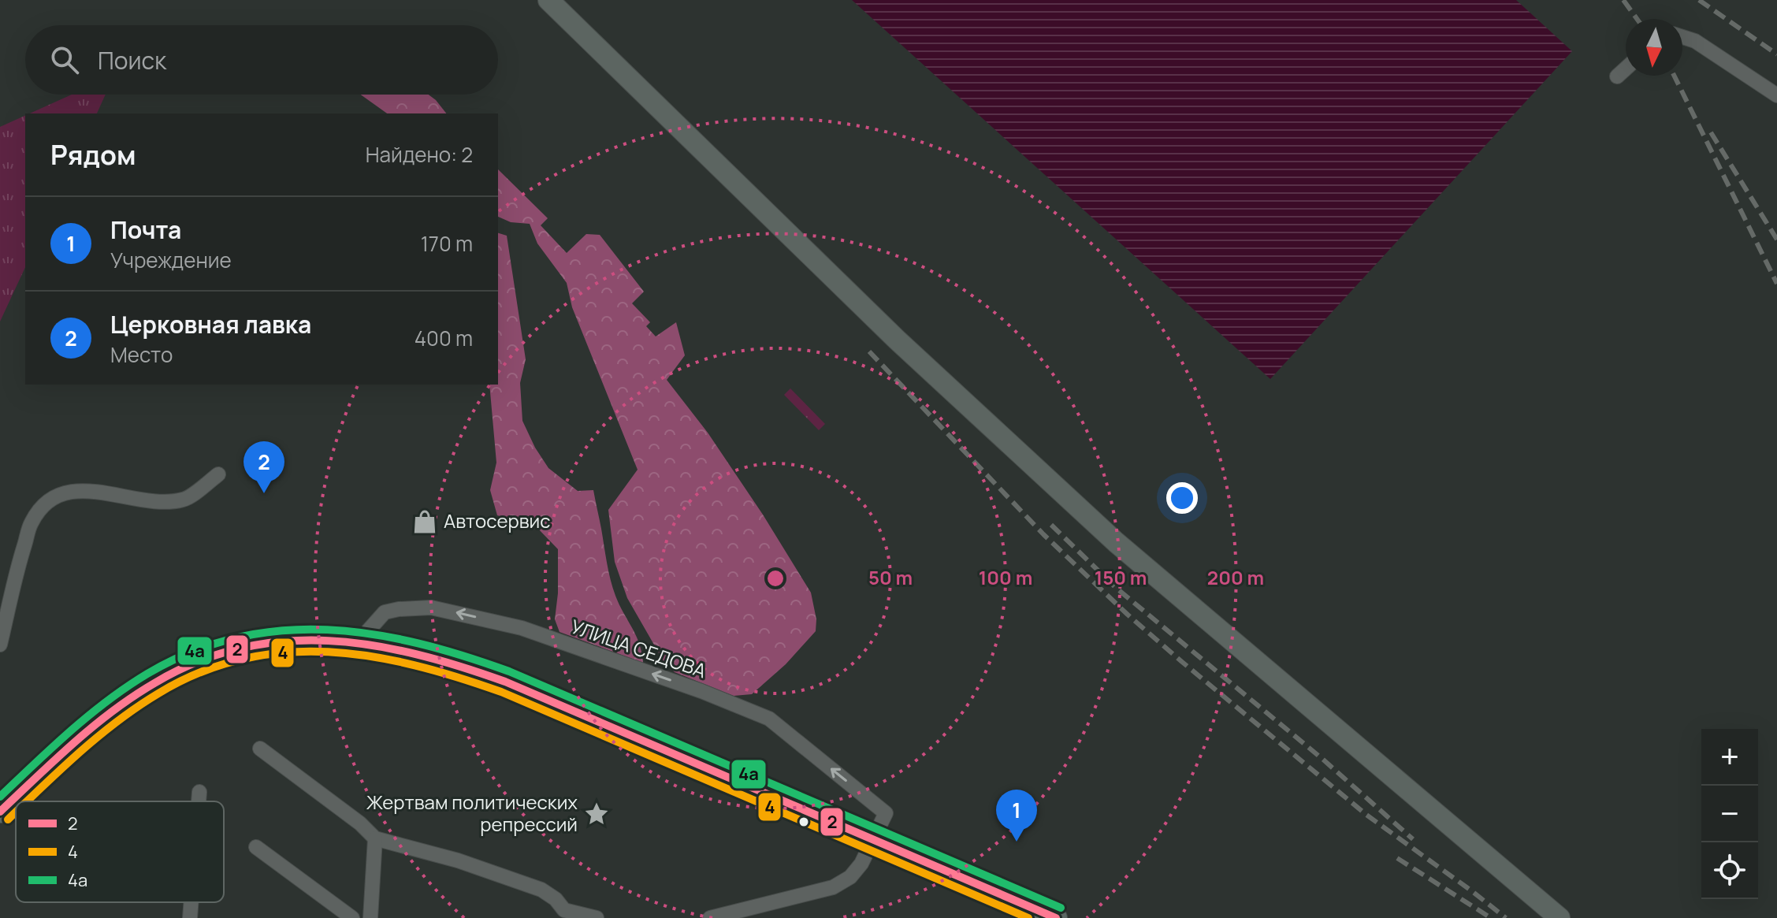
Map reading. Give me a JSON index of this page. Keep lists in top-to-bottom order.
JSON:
{
  "streets": {
    "street": ["УЛИЦА СЕДОВА"]
  },
  "one_way": ["УЛИЦА СЕДОВА"],
  "places": {
    "shop": ["Автосервис"],
    "place": ["Жертвам политических репрессий"]
  },
  "lines": ["transit line 4а", "transit line 2", "transit line 4"],
  "legend": ["2", "4", "4а"],
  "north": "bottom",
  "page": {
    "search": "Поиск",
    "heading": ["Рядом", "Найдено: 2"],
    "list": [
      {
        "mark": "1",
        "name": "Почта",
        "note": "Учреждение",
        "value": "170 m"
      },
      {
        "mark": "2",
        "name": "Церковная лавка",
        "note": "Место",
        "value": "400 m"
      }
    ],
    "pins": ["2", "1"],
    "map_buttons": ["+", "−"]
  },
  "rings": [
    "50 m",
    "100 m",
    "150 m",
    "200 m"
  ]
}
